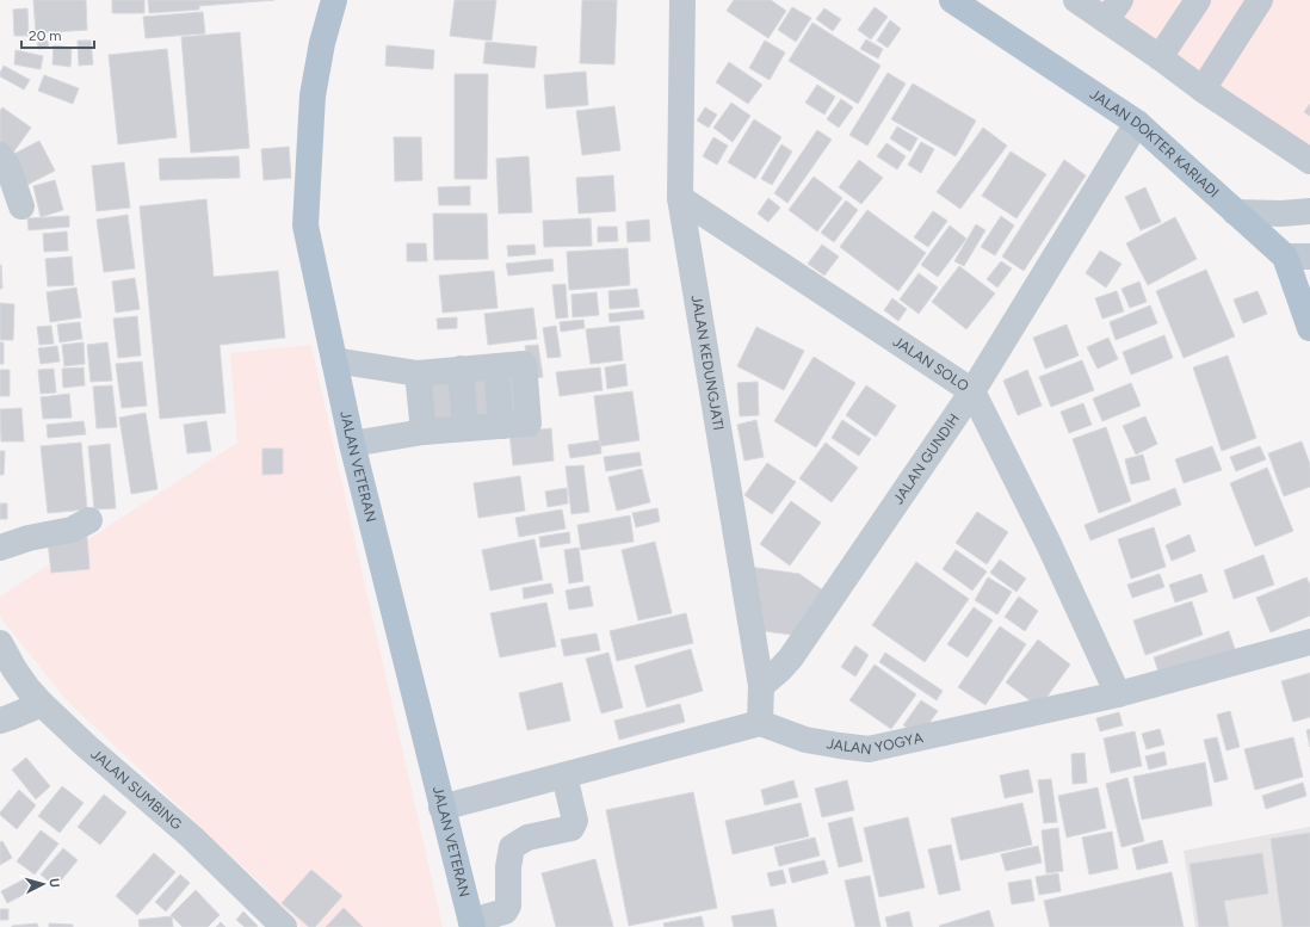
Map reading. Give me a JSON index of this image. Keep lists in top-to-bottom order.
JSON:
{
  "streets": {
    "main road": ["JALAN DOKTER KARIADI", "JALAN VETERAN"],
    "street": [
      "JALAN KEDUNGJATI",
      "JALAN SOLO",
      "JALAN GUNDIH",
      "JALAN YOGYA",
      "JALAN SUMBING"
    ]
  },
  "crossings": [
    ["JALAN DOKTER KARIADI", "JALAN GUNDIH"],
    ["JALAN KEDUNGJATI", "JALAN SOLO"],
    ["JALAN KEDUNGJATI", "JALAN GUNDIH"],
    ["JALAN KEDUNGJATI", "JALAN YOGYA"],
    ["JALAN SOLO", "JALAN GUNDIH"],
    ["JALAN SOLO", "JALAN YOGYA"]
  ],
  "scale_bar": "20 m",
  "north": "right"
}
